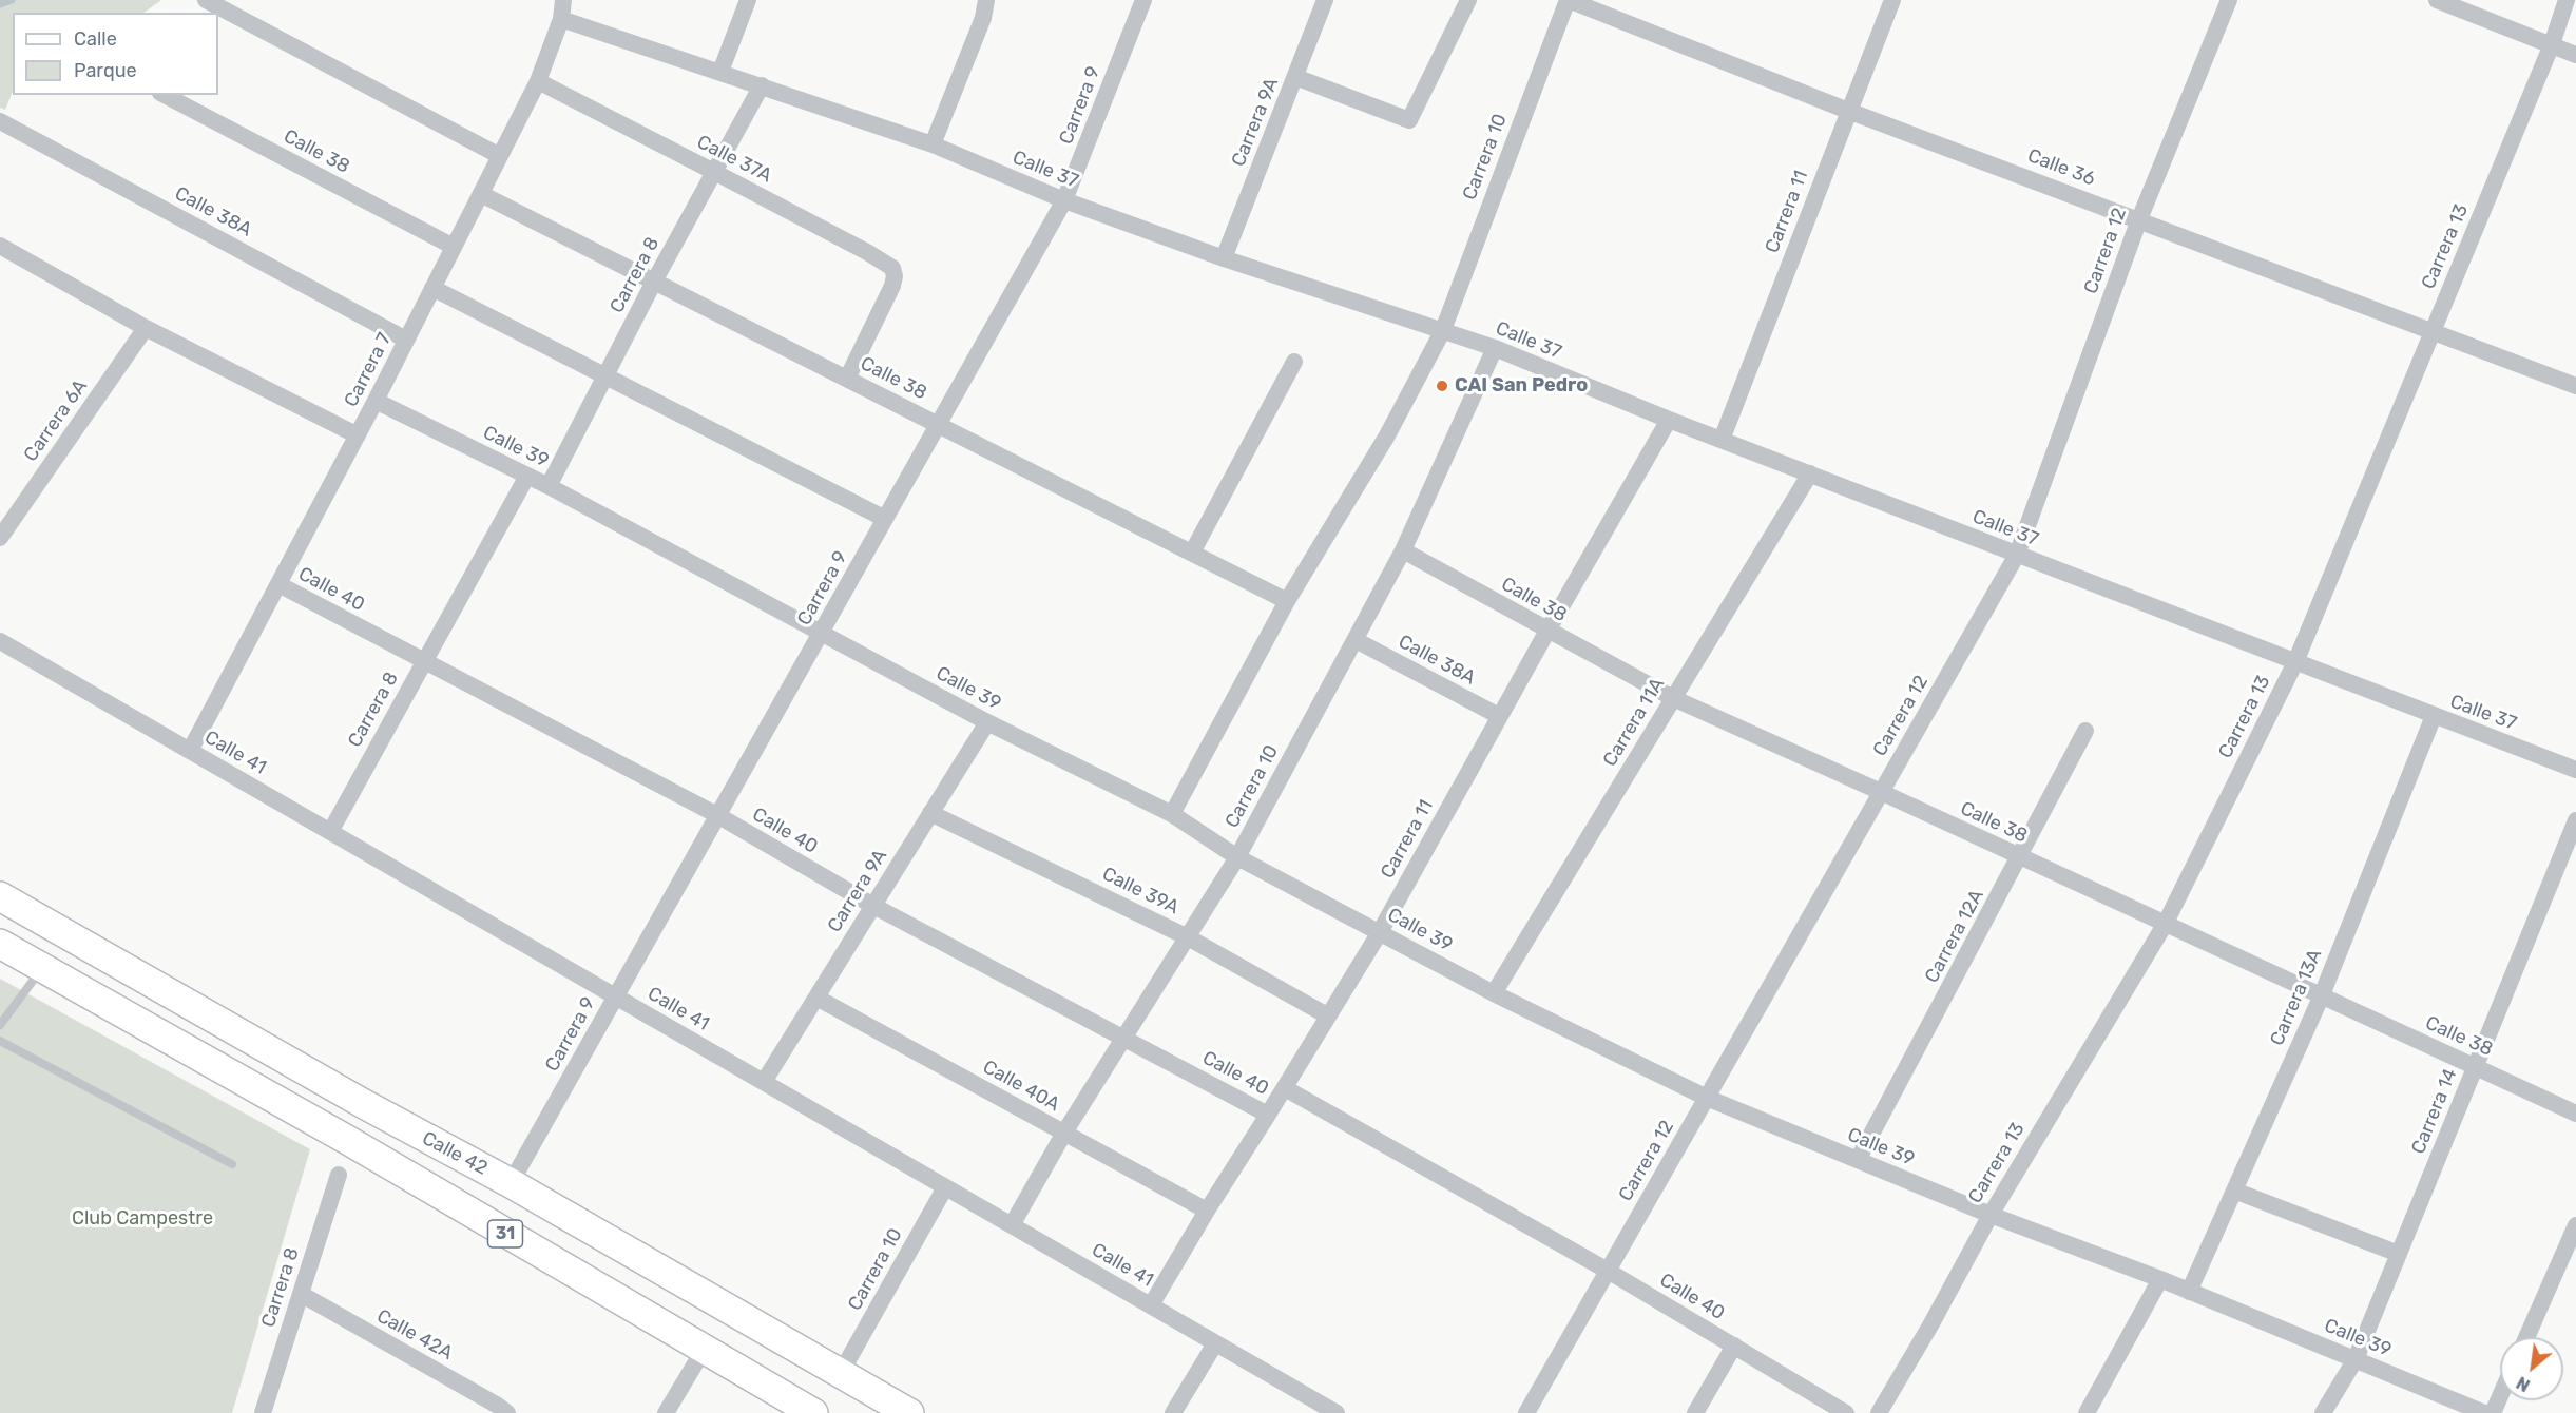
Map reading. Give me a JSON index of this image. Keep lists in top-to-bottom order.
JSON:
{
  "streets": {
    "main road": ["Calle 42", "31"],
    "street": [
      "Carrera 9",
      "Carrera 9A",
      "Calle 38",
      "Carrera 10",
      "Calle 37A",
      "Calle 36",
      "Calle 37",
      "Calle 38A",
      "Carrera 11",
      "Carrera 13",
      "Carrera 12",
      "Carrera 8",
      "Carrera 7",
      "Carrera 6A",
      "Calle 39",
      "Calle 40",
      "Carrera 11A",
      "Calle 41",
      "Calle 39A",
      "Carrera 12A",
      "Carrera 13A",
      "Calle 40A",
      "Carrera 14",
      "Calle 42A"
    ]
  },
  "crossings": [
    ["Carrera 9", "Calle 38"],
    ["Carrera 9", "Calle 37"],
    ["Carrera 9", "Calle 39"],
    ["Carrera 9", "Calle 40"],
    ["Carrera 9", "Calle 41"],
    ["Carrera 9", "Calle 42"],
    ["Carrera 9A", "Calle 37"],
    ["Carrera 9A", "Calle 39"],
    ["Carrera 9A", "Calle 40"],
    ["Carrera 9A", "Calle 41"],
    ["Carrera 9A", "Calle 39A"],
    ["Carrera 9A", "Calle 40A"],
    ["Calle 38", "Carrera 10"],
    ["Calle 38", "Calle 37A"],
    ["Calle 38", "Carrera 11"],
    ["Calle 38", "Carrera 13"],
    ["Calle 38", "Carrera 12"],
    ["Calle 38", "Carrera 8"],
    ["Calle 38", "Carrera 7"],
    ["Calle 38", "Carrera 11A"],
    ["Calle 38", "Carrera 12A"],
    ["Calle 38", "Carrera 13A"],
    ["Calle 38", "Carrera 14"],
    ["Carrera 10", "Calle 36"],
    ["Carrera 10", "Calle 37"],
    ["Carrera 10", "Calle 38A"],
    ["Carrera 10", "Calle 39"],
    ["Carrera 10", "Calle 40"],
    ["Carrera 10", "Calle 41"],
    ["Carrera 10", "Calle 39A"],
    ["Carrera 10", "Calle 40A"],
    ["Carrera 10", "Calle 42"],
    ["Calle 37A", "Carrera 8"],
    ["Calle 37A", "Carrera 7"],
    ["Calle 36", "Carrera 11"],
    ["Calle 36", "Carrera 13"],
    ["Calle 36", "Carrera 12"],
    ["Calle 37", "Carrera 11"],
    ["Calle 37", "Carrera 13"],
    ["Calle 37", "Carrera 12"],
    ["Calle 37", "Carrera 8"],
    ["Calle 37", "Carrera 7"],
    ["Calle 37", "Carrera 11A"],
    ["Calle 37", "Carrera 13A"],
    ["Calle 38A", "Carrera 11"],
    ["Calle 38A", "Carrera 7"],
    ["Carrera 11", "Calle 39"],
    ["Carrera 11", "Calle 40"],
    ["Carrera 11", "Calle 41"],
    ["Carrera 11", "Calle 39A"],
    ["Carrera 11", "Calle 40A"],
    ["Carrera 13", "Calle 39"],
    ["Carrera 12", "Calle 39"],
    ["Carrera 12", "Calle 40"],
    ["Carrera 8", "Calle 39"],
    ["Carrera 8", "Calle 40"],
    ["Carrera 8", "Calle 41"],
    ["Carrera 8", "Calle 42A"],
    ["Carrera 7", "Calle 39"],
    ["Carrera 7", "Calle 40"],
    ["Carrera 7", "Calle 41"],
    ["Calle 39", "Carrera 11A"],
    ["Calle 39", "Carrera 12A"],
    ["Calle 39", "Carrera 13A"],
    ["Calle 39", "Carrera 14"]
  ],
  "parks": ["Club Campestre"],
  "places": ["CAI San Pedro"],
  "legend": ["Calle", "Parque"],
  "north": "bottom left"
}
